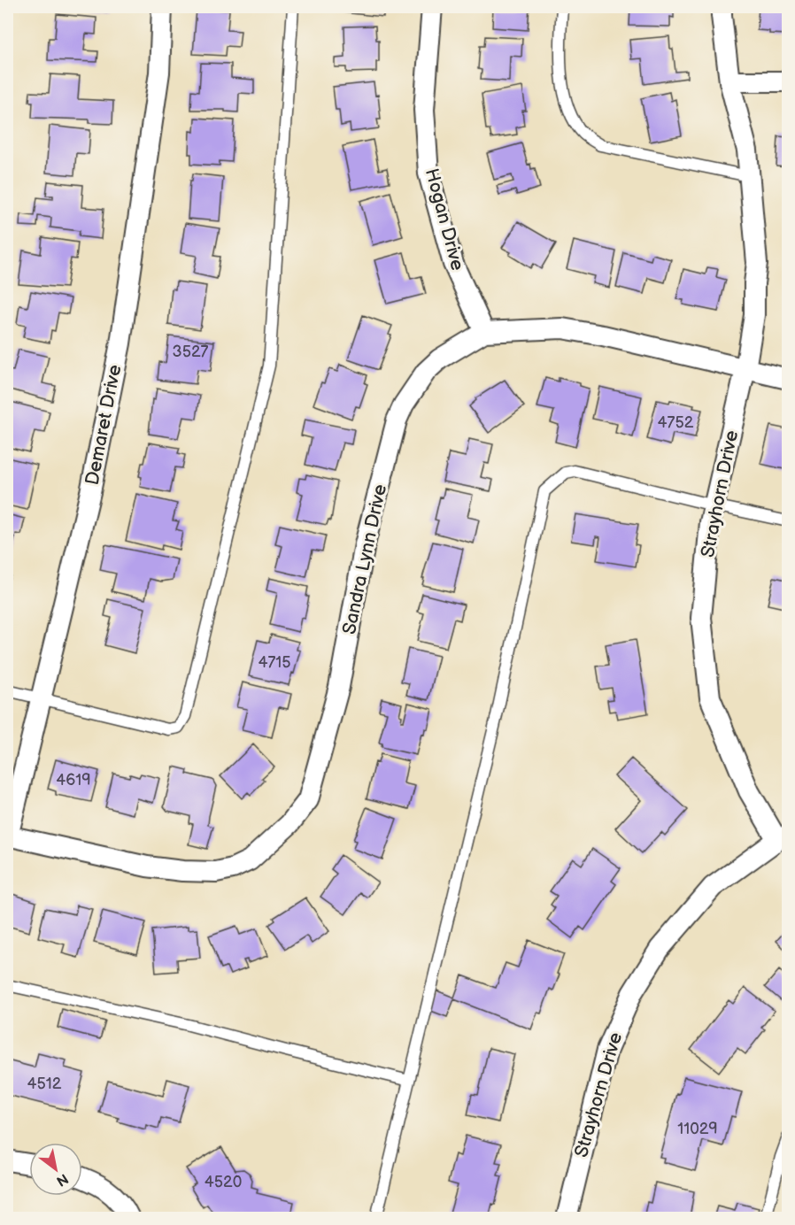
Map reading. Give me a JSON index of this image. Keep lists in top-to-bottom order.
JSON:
{
  "streets": {
    "street": [
      "Hogan Drive",
      "Demaret Drive",
      "Strayhorn Drive",
      "Sandra Lynn Drive"
    ]
  },
  "crossings": [
    ["Hogan Drive", "Sandra Lynn Drive"],
    ["Demaret Drive", "Sandra Lynn Drive"],
    ["Strayhorn Drive", "Sandra Lynn Drive"]
  ],
  "house_numbers": [
    "3527",
    "4752",
    "4715",
    "4619",
    "4512",
    "11029",
    "4520"
  ],
  "north": "bottom right"
}
